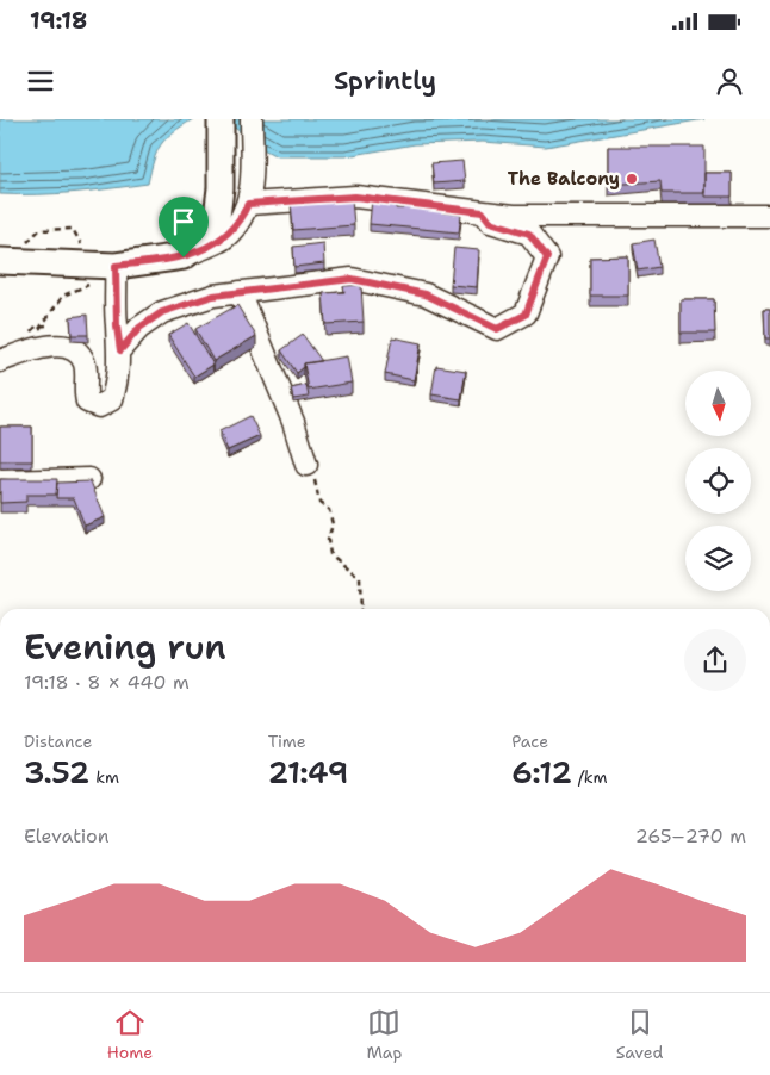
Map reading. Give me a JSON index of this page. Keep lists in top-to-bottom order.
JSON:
{
  "places": ["The Balcony"],
  "north": "bottom",
  "page": {
    "status": "19:18",
    "header": "Sprintly",
    "heading": ["Evening run", "19:18 · 8 × 440 m"],
    "stats": [
      ["Distance", "3.52 km"],
      ["Time", "21:49"],
      ["Pace", "6:12 /km"]
    ],
    "chart": ["Elevation", "265–270 m"],
    "tabs": ["Home", "Map", "Saved"]
  }
}
